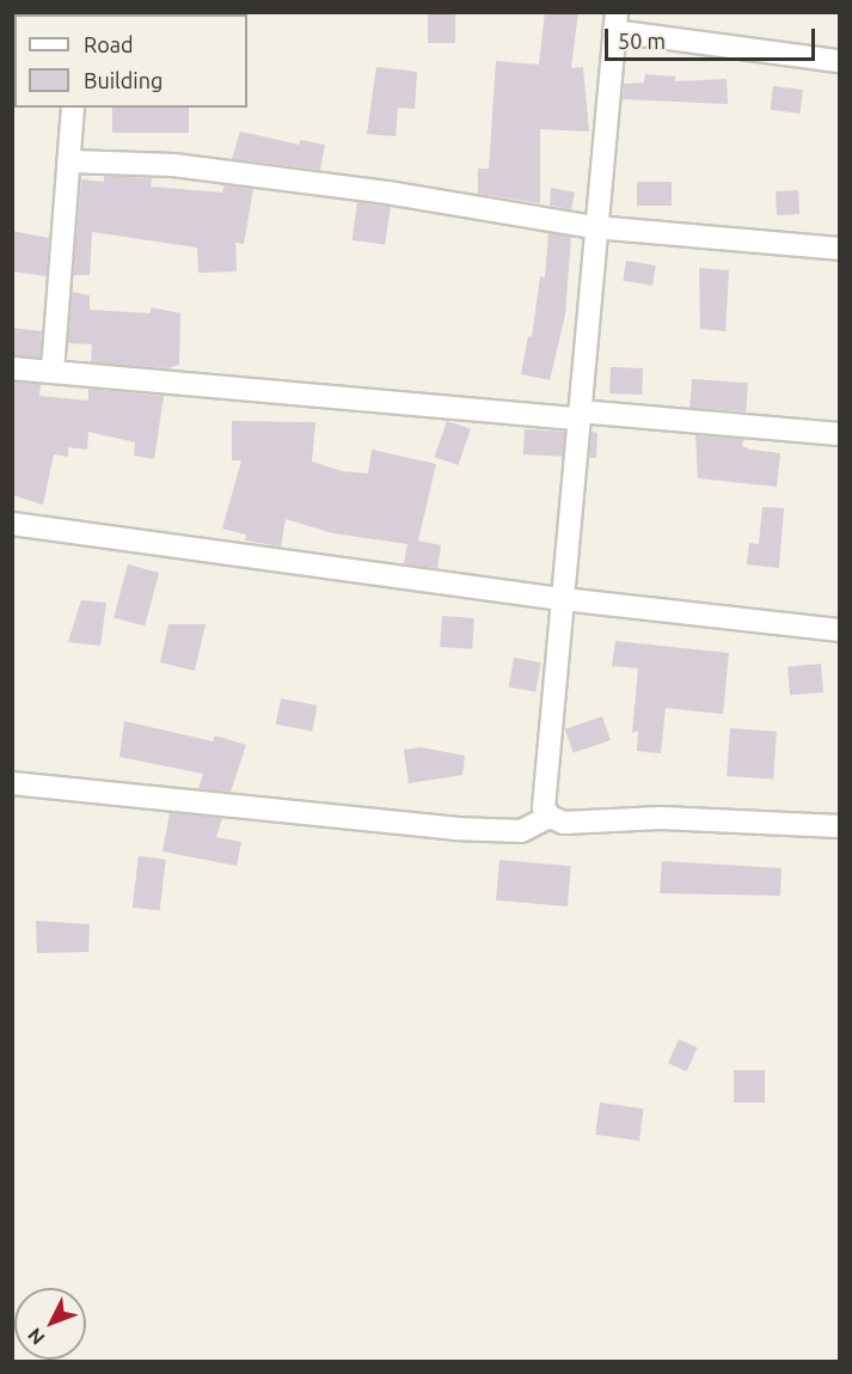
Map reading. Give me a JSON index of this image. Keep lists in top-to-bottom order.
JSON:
{
  "legend": ["Road", "Building"],
  "scale_bar": "50 m",
  "north": "bottom left"
}
